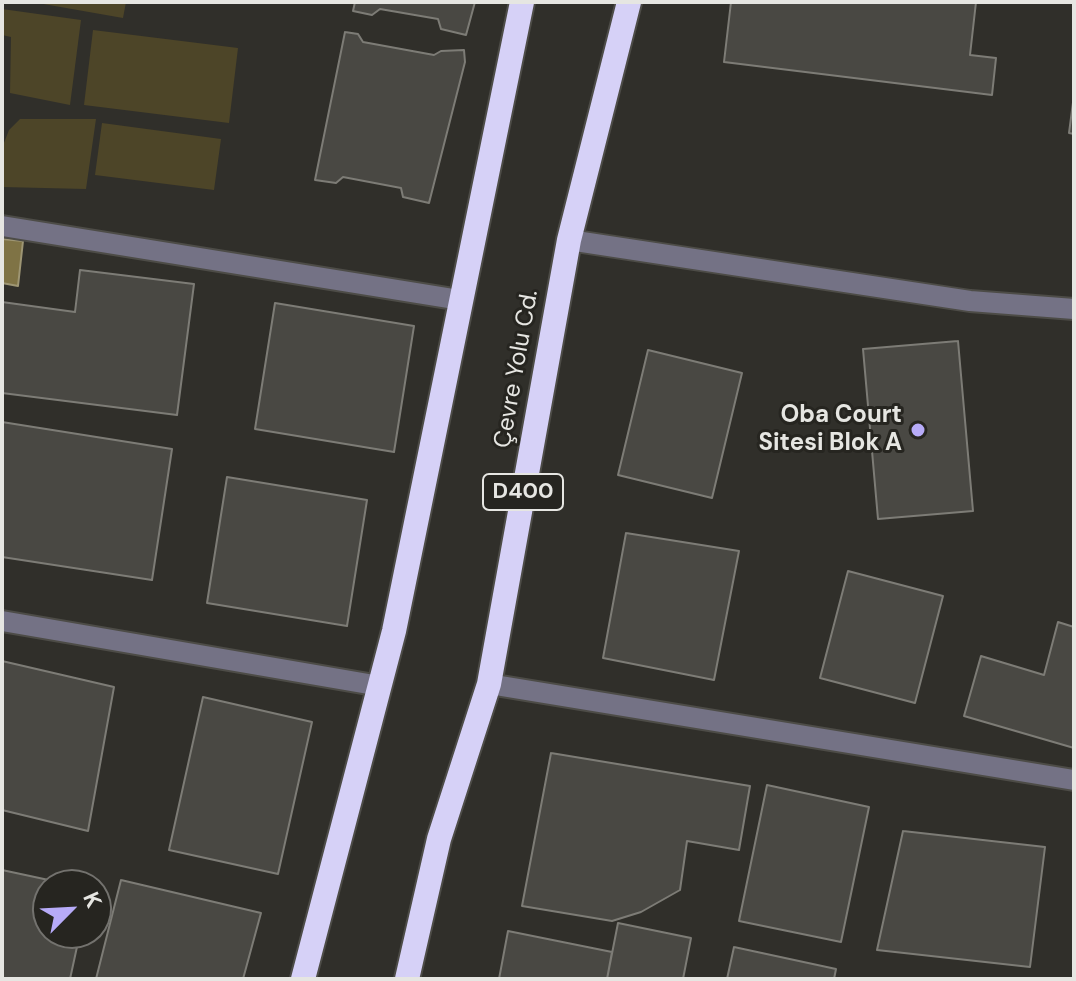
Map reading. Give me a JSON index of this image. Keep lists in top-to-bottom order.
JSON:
{
  "streets": {
    "highway": ["Çevre Yolu Cd.", "D400"]
  },
  "places": ["Oba Court Sitesi Blok A"],
  "north": "top right"
}
